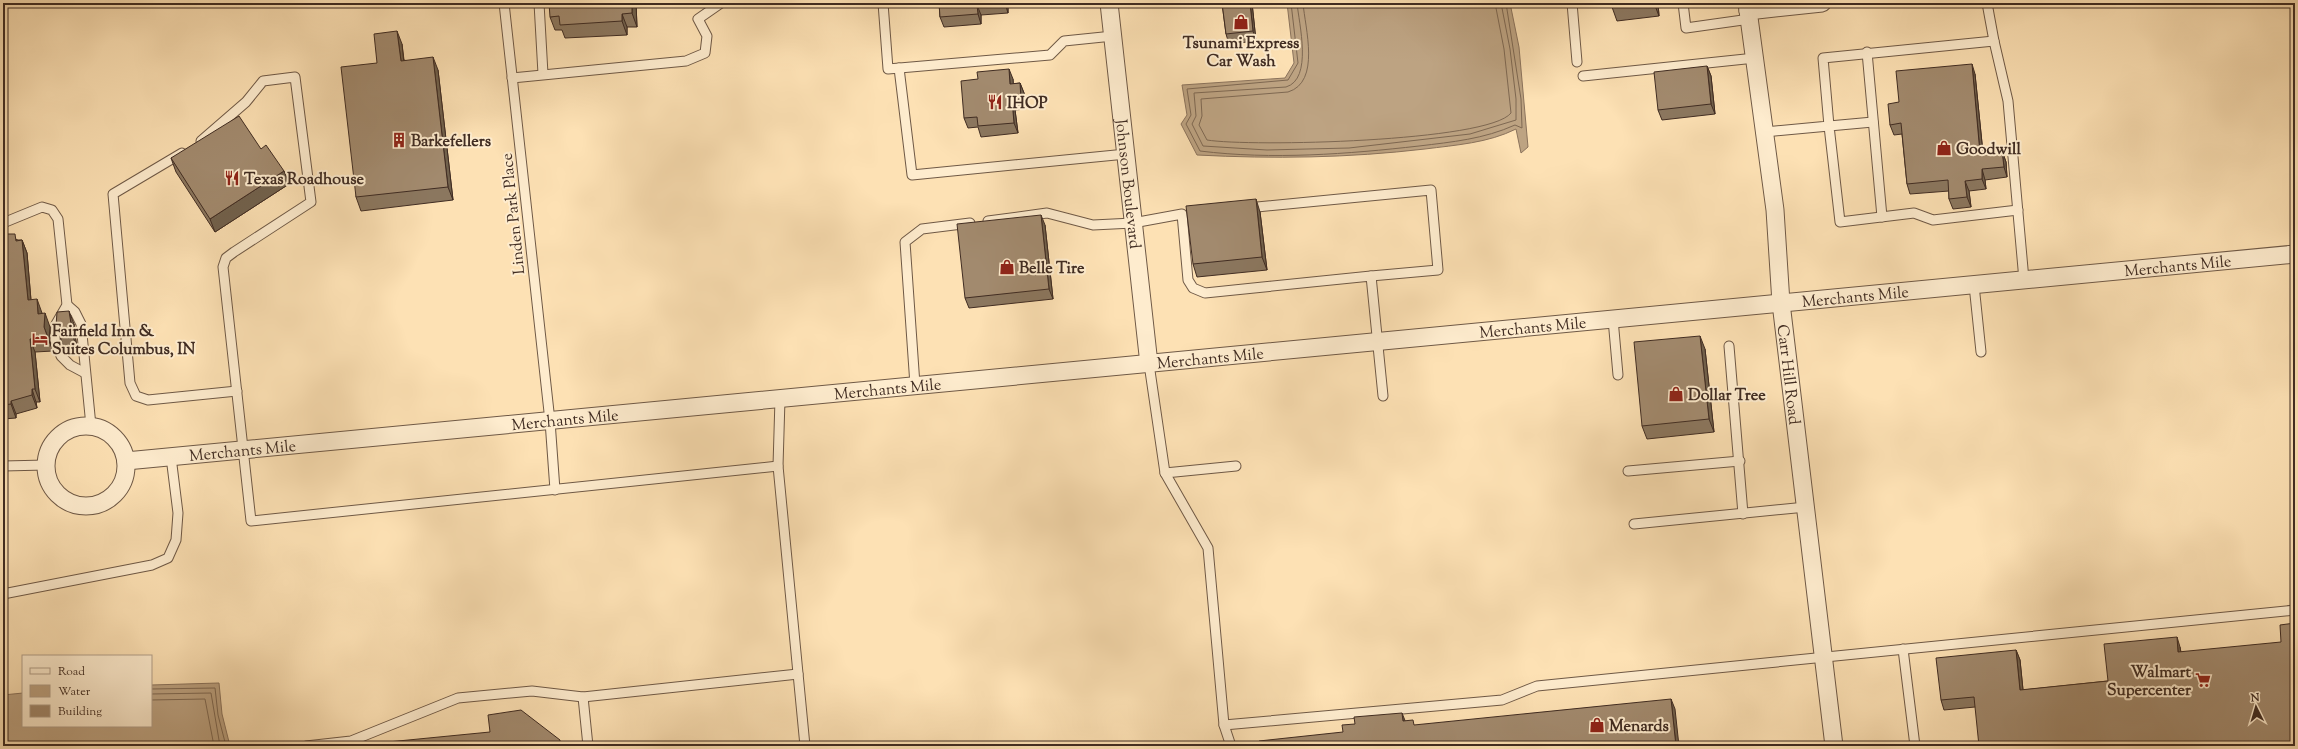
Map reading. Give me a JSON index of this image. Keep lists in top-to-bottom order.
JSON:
{
  "streets": {
    "street": ["Johnson Boulevard", "Merchants Mile", "Carr Hill Road"],
    "lane": ["Linden Park Place"]
  },
  "crossings": [
    ["Johnson Boulevard", "Merchants Mile"],
    ["Linden Park Place", "Merchants Mile"],
    ["Merchants Mile", "Carr Hill Road"]
  ],
  "places": {
    "shop": [
      "Tsunami Express Car Wash",
      "Goodwill",
      "Belle Tire",
      "Dollar Tree",
      "Menards"
    ],
    "restaurant": ["IHOP", "Texas Roadhouse"],
    "building": ["Barkefellers"],
    "hotel": ["Fairfield Inn & Suites Columbus, IN"],
    "supermarket": ["Walmart Supercenter"]
  },
  "legend": ["Road", "Water", "Building"],
  "north": "top"
}
